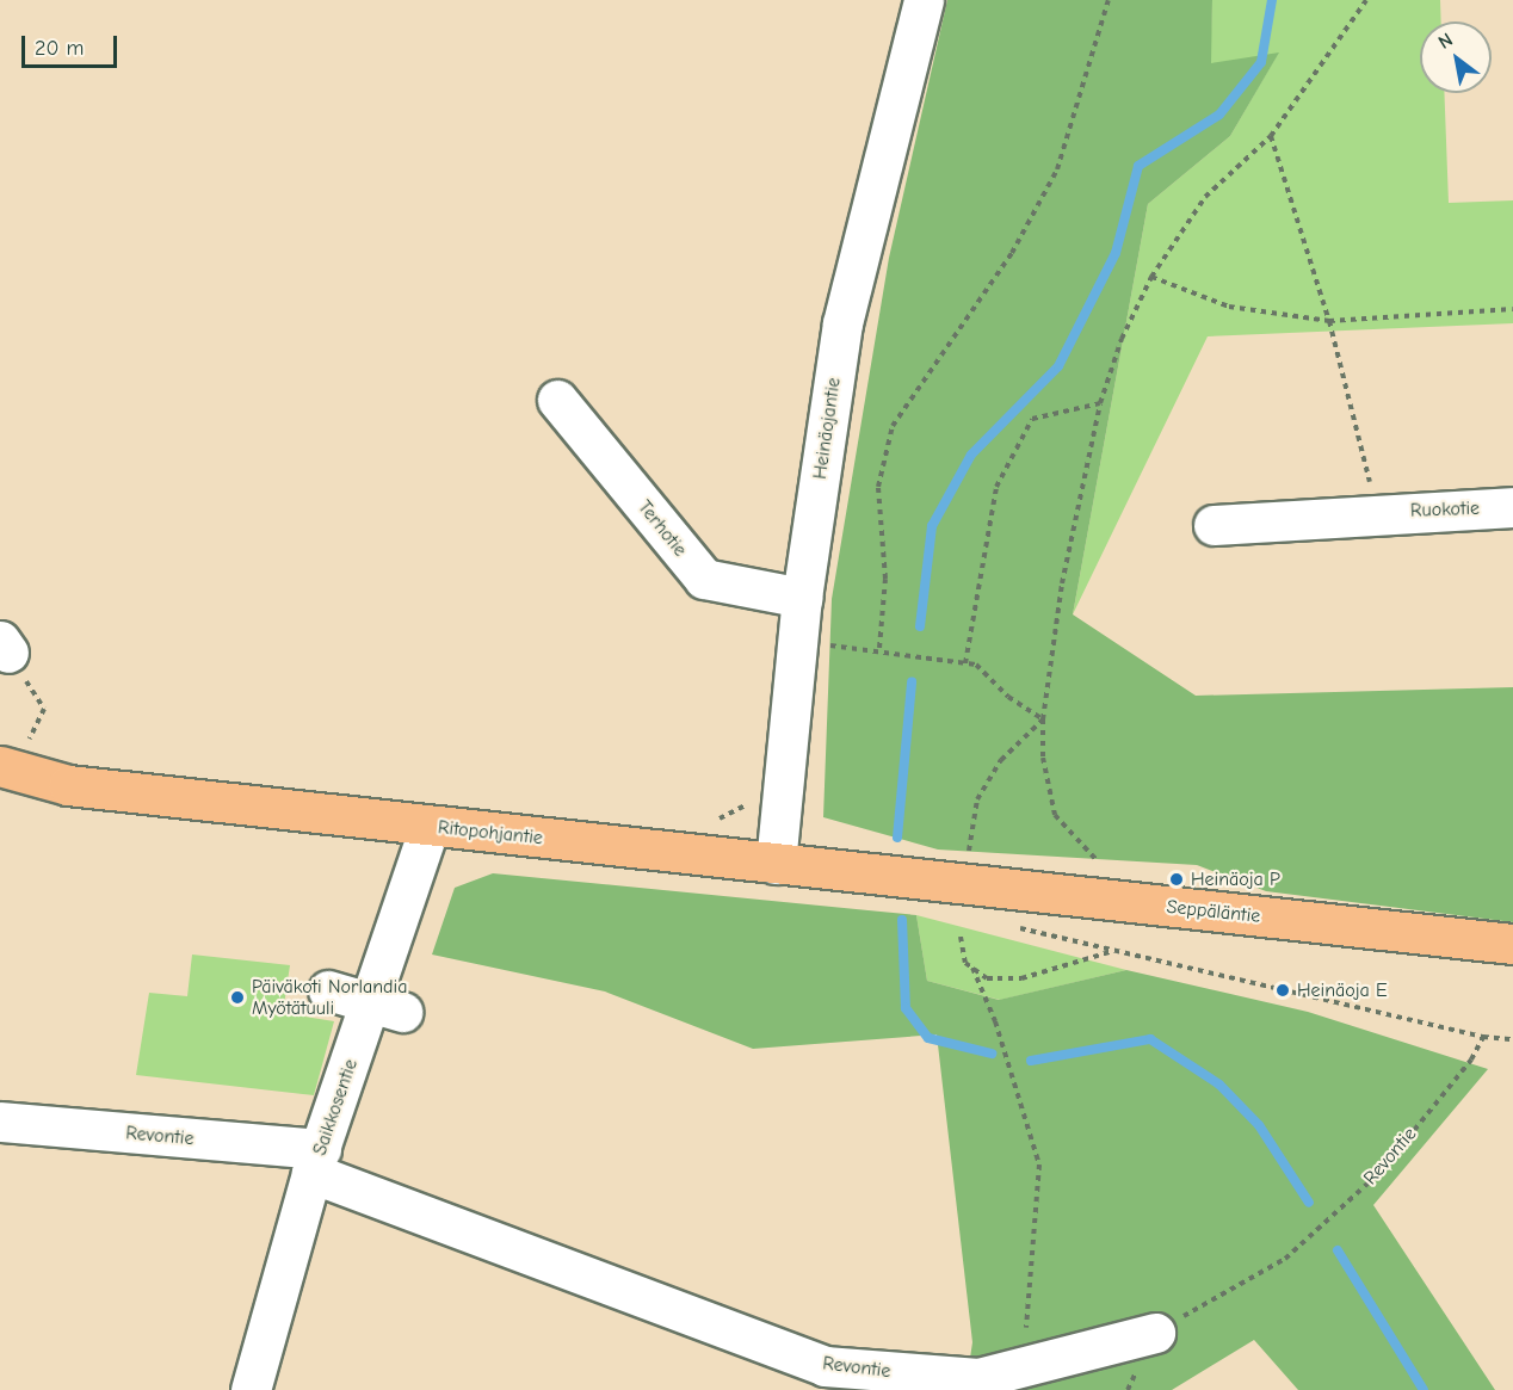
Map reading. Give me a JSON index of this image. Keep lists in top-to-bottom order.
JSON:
{
  "streets": {
    "main road": ["Ritopohjantie", "Seppäläntie"],
    "street": [
      "Heinäojantie",
      "Ruokotie",
      "Terhotie",
      "Saikkosentie",
      "Revontie"
    ]
  },
  "crossings": [
    ["Heinäojantie", "Terhotie"],
    ["Heinäojantie", "Ritopohjantie"],
    ["Ritopohjantie", "Seppäläntie"],
    ["Ritopohjantie", "Saikkosentie"],
    ["Saikkosentie", "Revontie"]
  ],
  "places": ["Heinäoja P", "Heinäoja E", "Päiväkoti Norlandia Myötätuuli"],
  "scale_bar": "20 m",
  "north": "top left"
}
